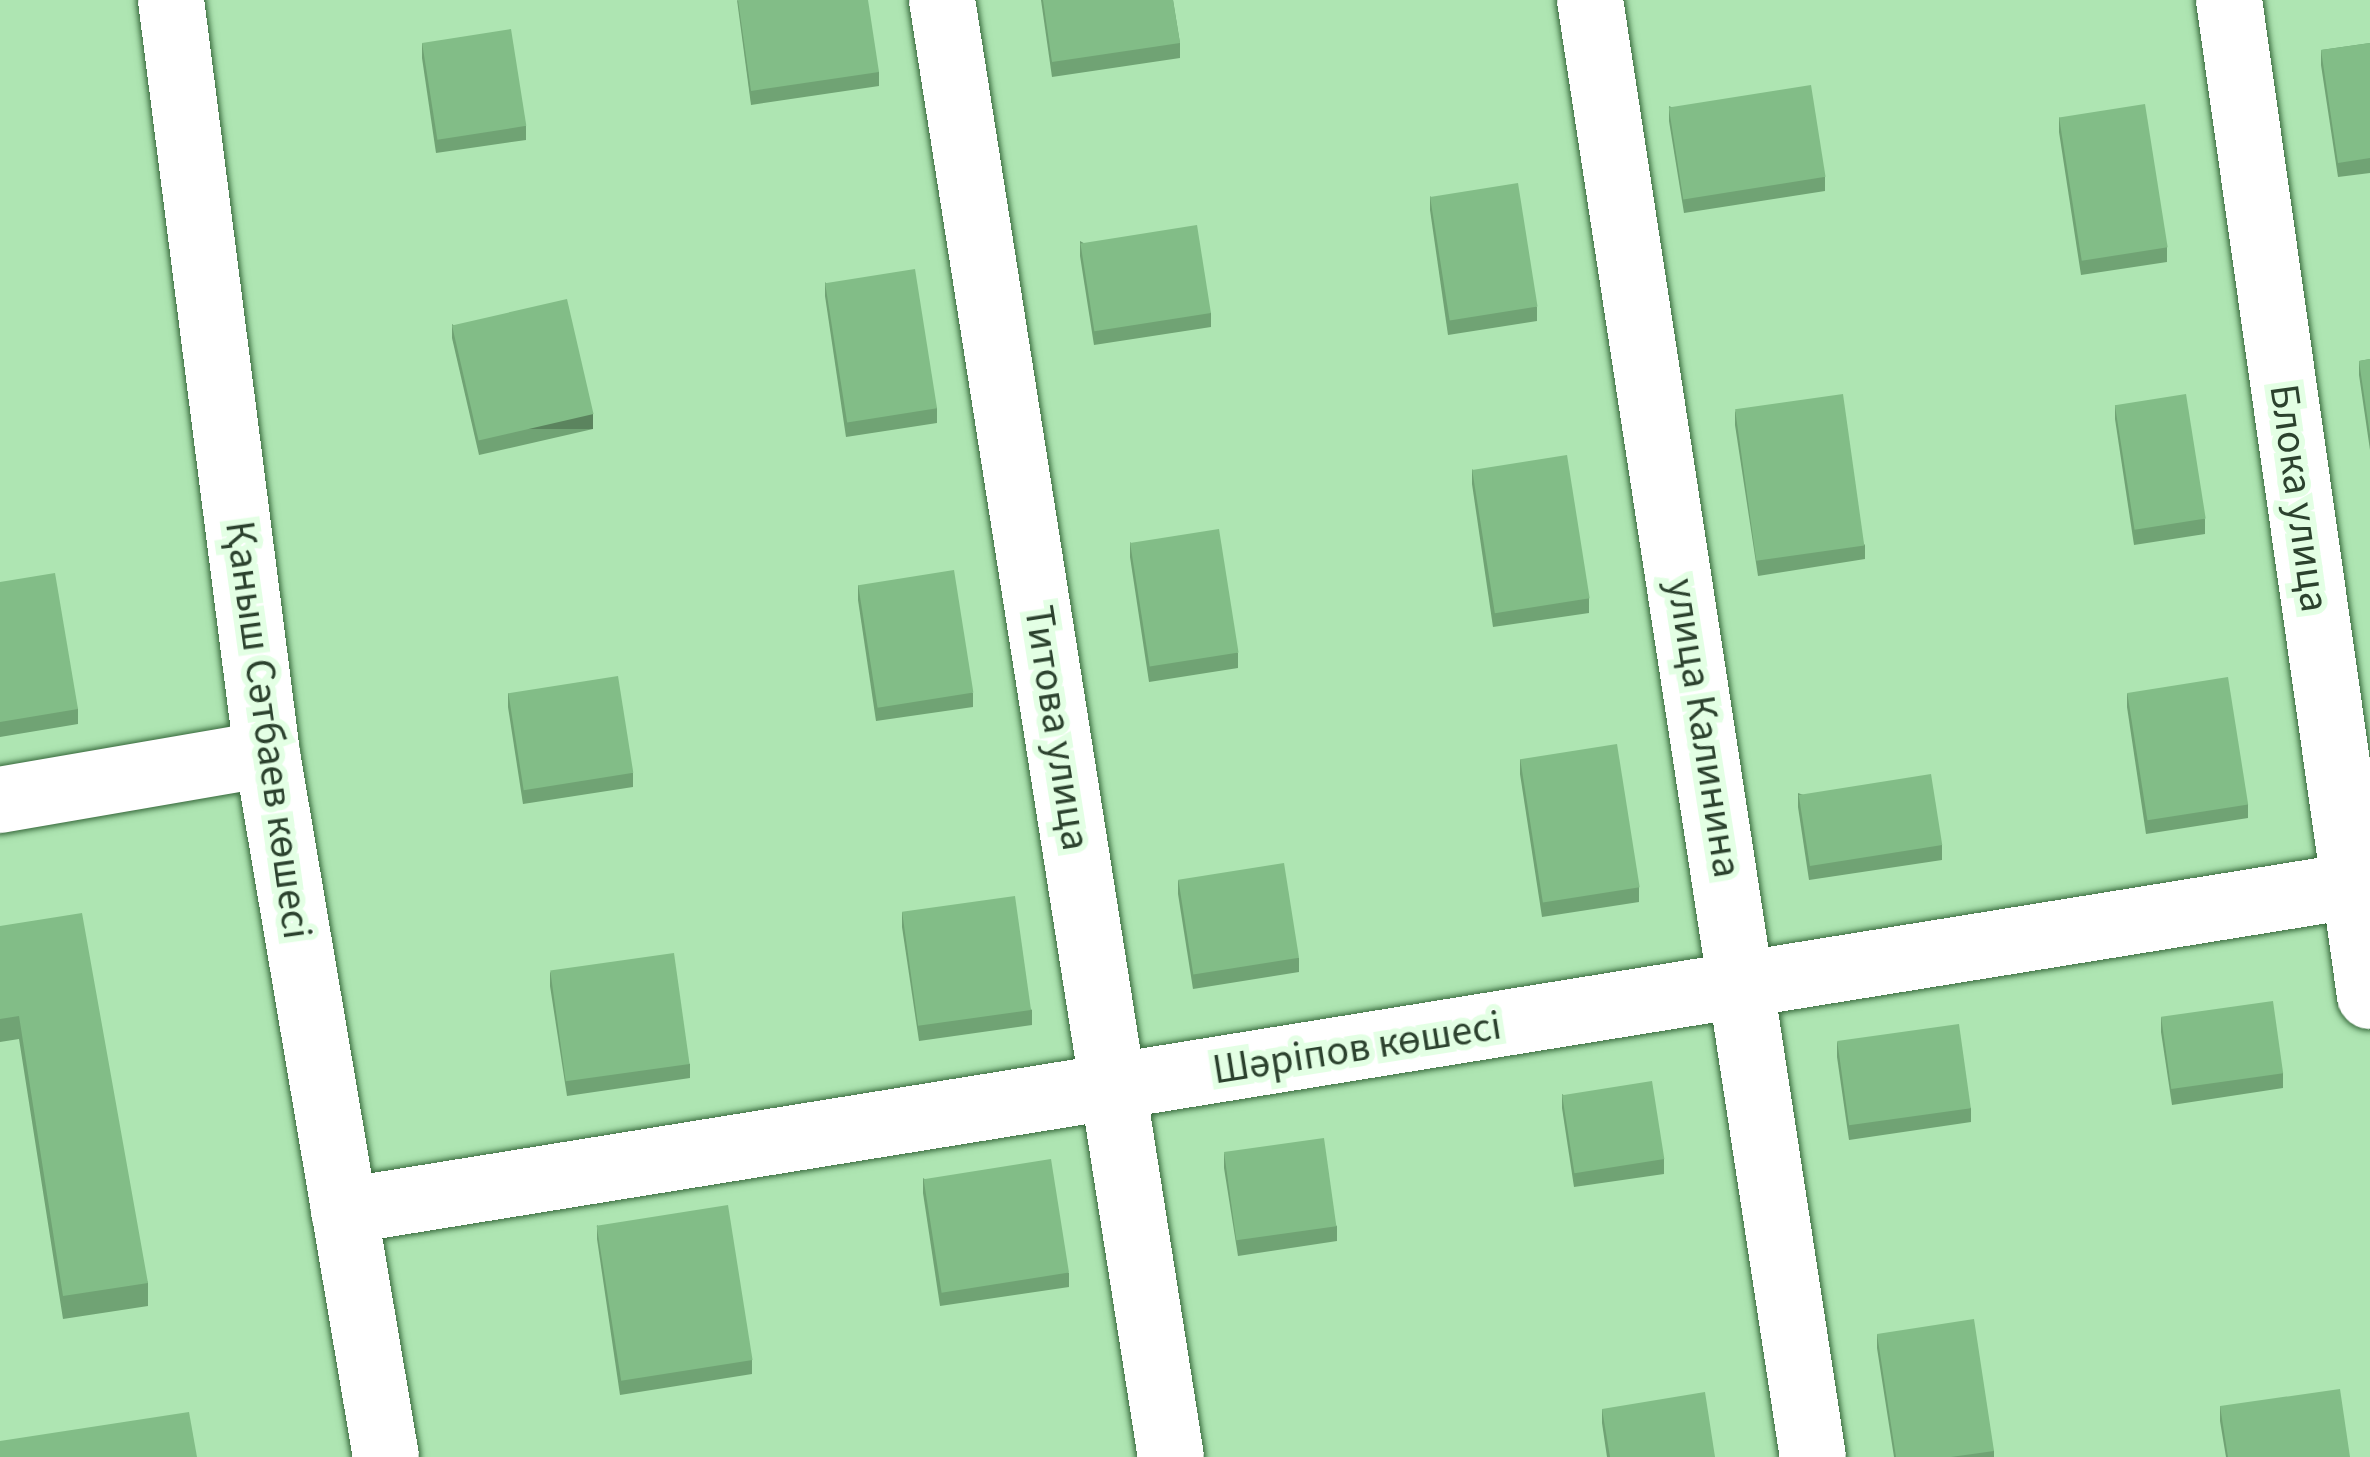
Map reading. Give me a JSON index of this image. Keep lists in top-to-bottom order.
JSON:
{
  "streets": {
    "street": [
      "Блока улица",
      "Титова улица",
      "улица Калинина",
      "Қаныш Сәтбаев көшесі",
      "Шәріпов көшесі"
    ]
  },
  "crossings": [
    ["Блока улица", "Шәріпов көшесі"],
    ["Титова улица", "Шәріпов көшесі"],
    ["улица Калинина", "Шәріпов көшесі"],
    ["Қаныш Сәтбаев көшесі", "Шәріпов көшесі"]
  ]
}
